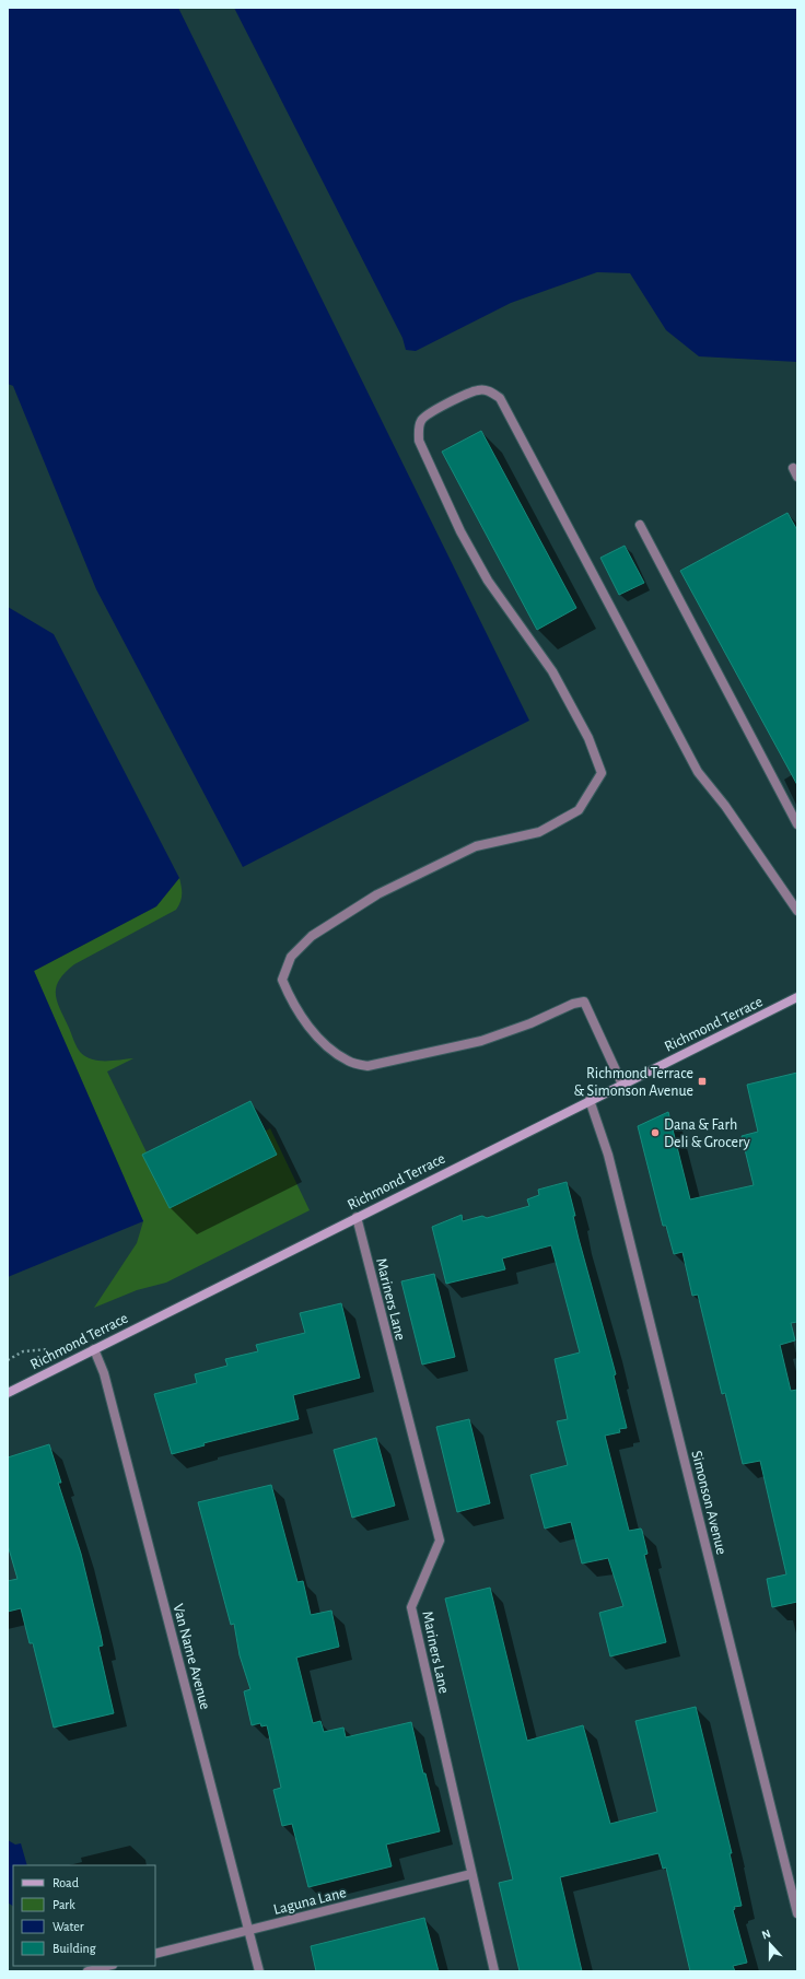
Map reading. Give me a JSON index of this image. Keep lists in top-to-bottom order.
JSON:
{
  "streets": {
    "main road": ["Richmond Terrace"],
    "street": [
      "Mariners Lane",
      "Simonson Avenue",
      "Van Name Avenue",
      "Laguna Lane"
    ]
  },
  "crossings": [
    ["Richmond Terrace", "Mariners Lane"],
    ["Richmond Terrace", "Simonson Avenue"],
    ["Richmond Terrace", "Van Name Avenue"],
    ["Mariners Lane", "Laguna Lane"],
    ["Van Name Avenue", "Laguna Lane"]
  ],
  "places": {
    "transit": ["Richmond Terrace & Simonson Avenue"],
    "other": ["Dana & Farh Deli & Grocery"]
  },
  "legend": [
    "Road",
    "Park",
    "Water",
    "Building"
  ],
  "north": "top"
}
